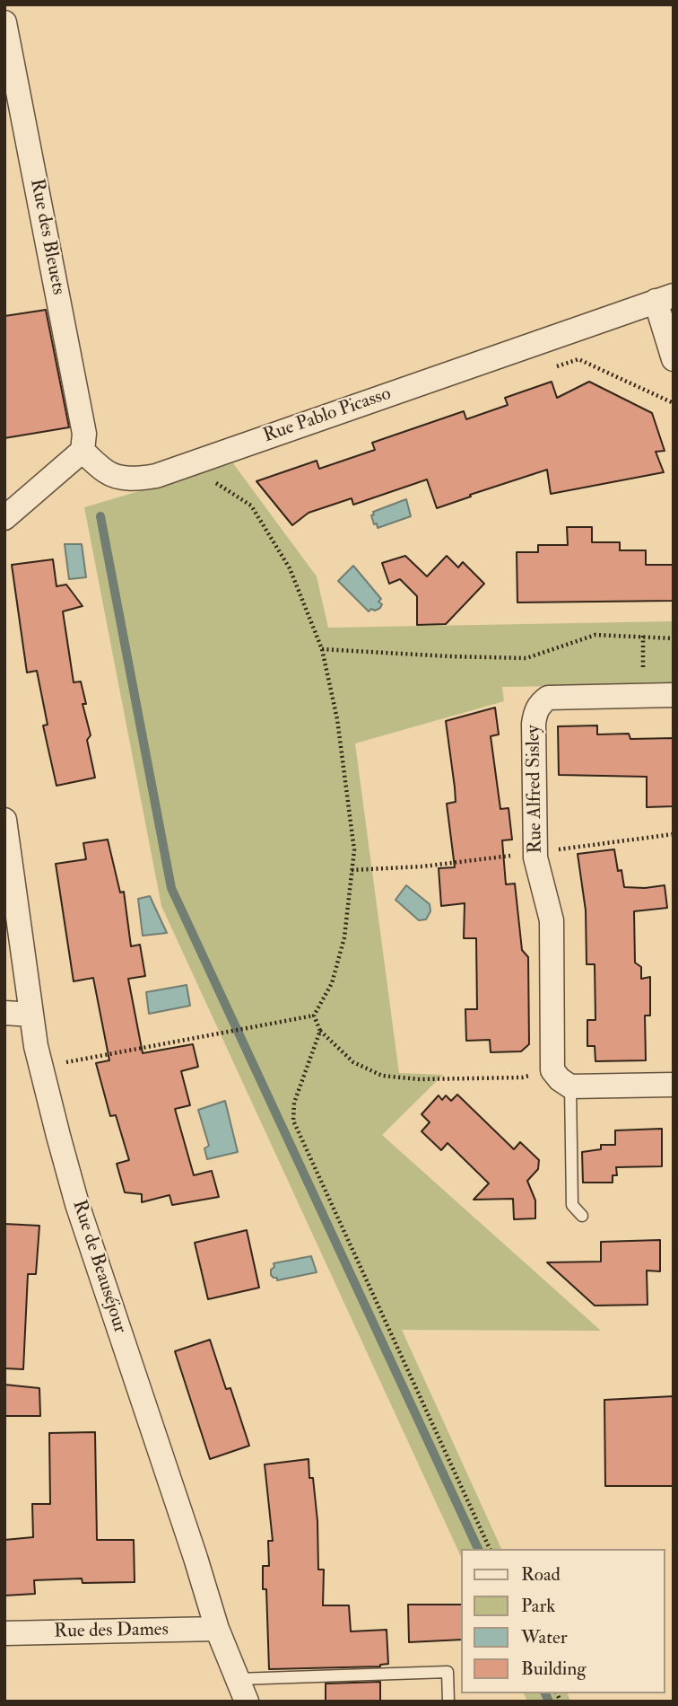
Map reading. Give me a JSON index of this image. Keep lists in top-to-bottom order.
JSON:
{
  "streets": {
    "street": [
      "Rue des Bleuets",
      "Rue Pablo Picasso",
      "Rue Alfred Sisley",
      "Rue de Beauséjour",
      "Rue des Dames"
    ]
  },
  "crossings": [
    ["Rue des Bleuets", "Rue Pablo Picasso"],
    ["Rue de Beauséjour", "Rue des Dames"]
  ],
  "legend": [
    "Road",
    "Park",
    "Water",
    "Building"
  ]
}
